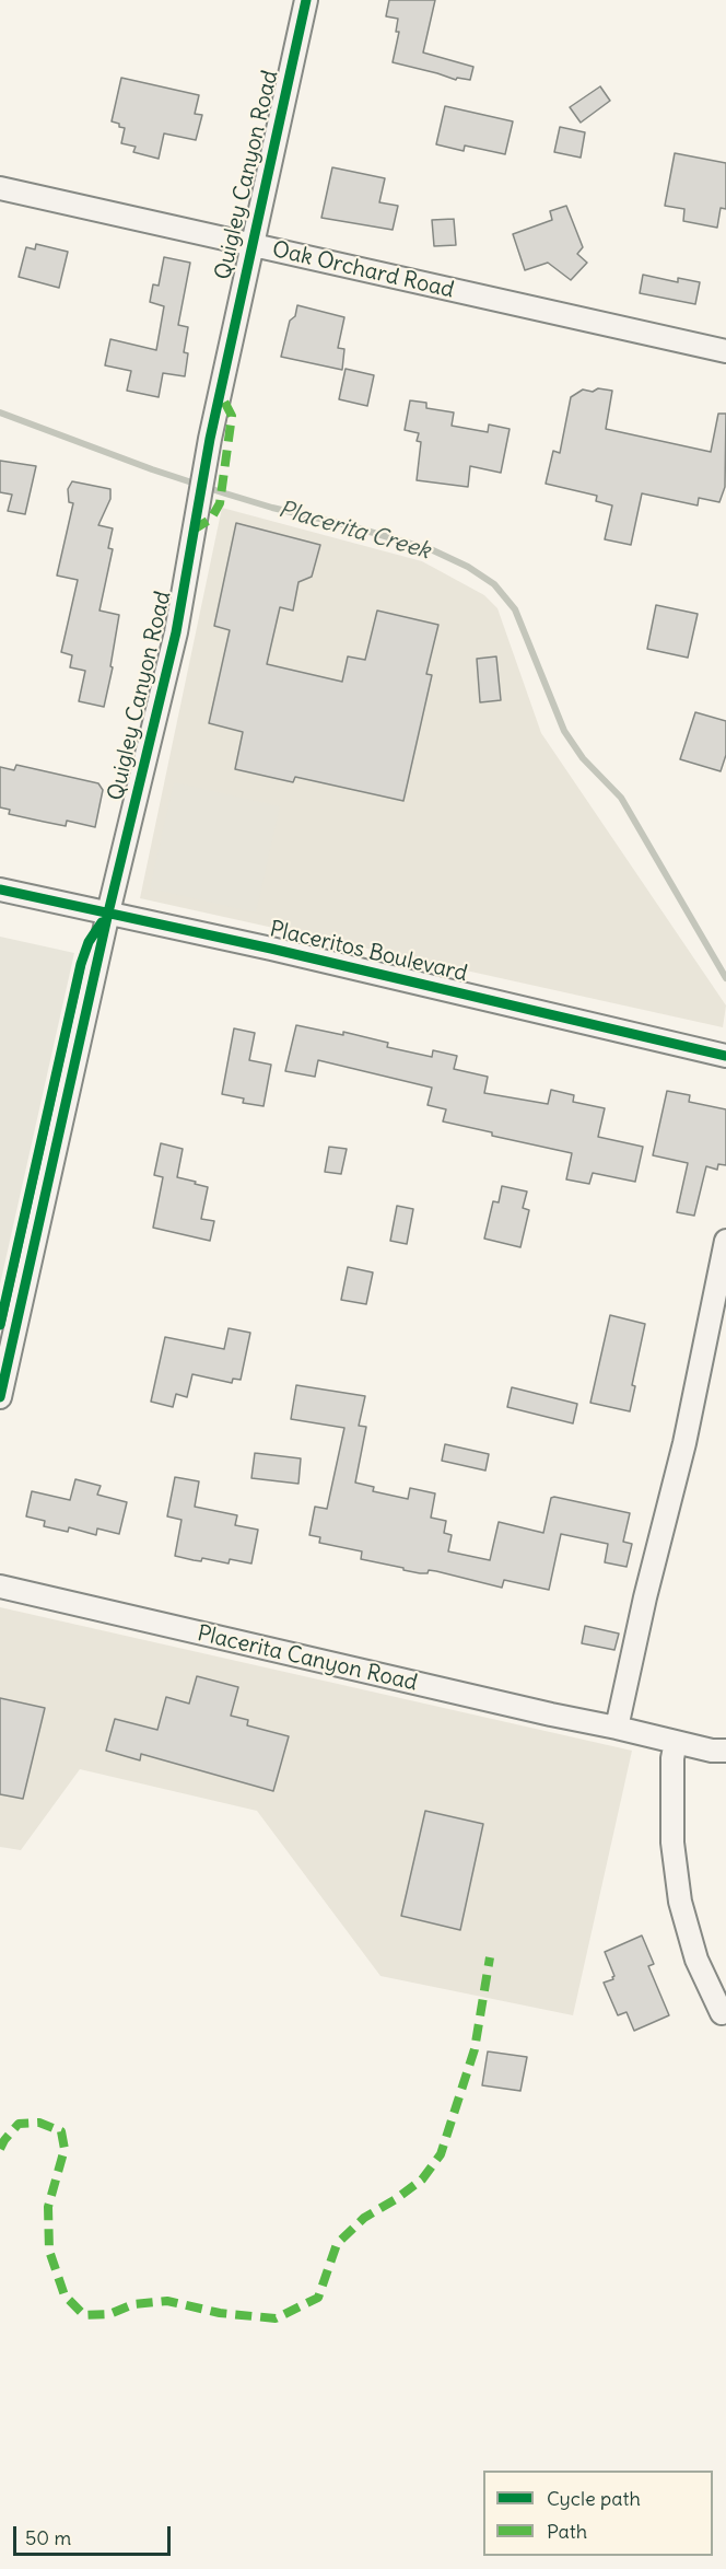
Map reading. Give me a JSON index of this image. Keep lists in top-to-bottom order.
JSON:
{
  "streets": {
    "street": [
      "Quigley Canyon Road",
      "Oak Orchard Road",
      "Placeritos Boulevard",
      "Placerita Canyon Road"
    ]
  },
  "crossings": [
    ["Quigley Canyon Road", "Oak Orchard Road"],
    ["Quigley Canyon Road", "Placeritos Boulevard"]
  ],
  "water": ["Placerita Creek"],
  "legend": ["Cycle path", "Path"],
  "scale_bar": "50 m"
}
